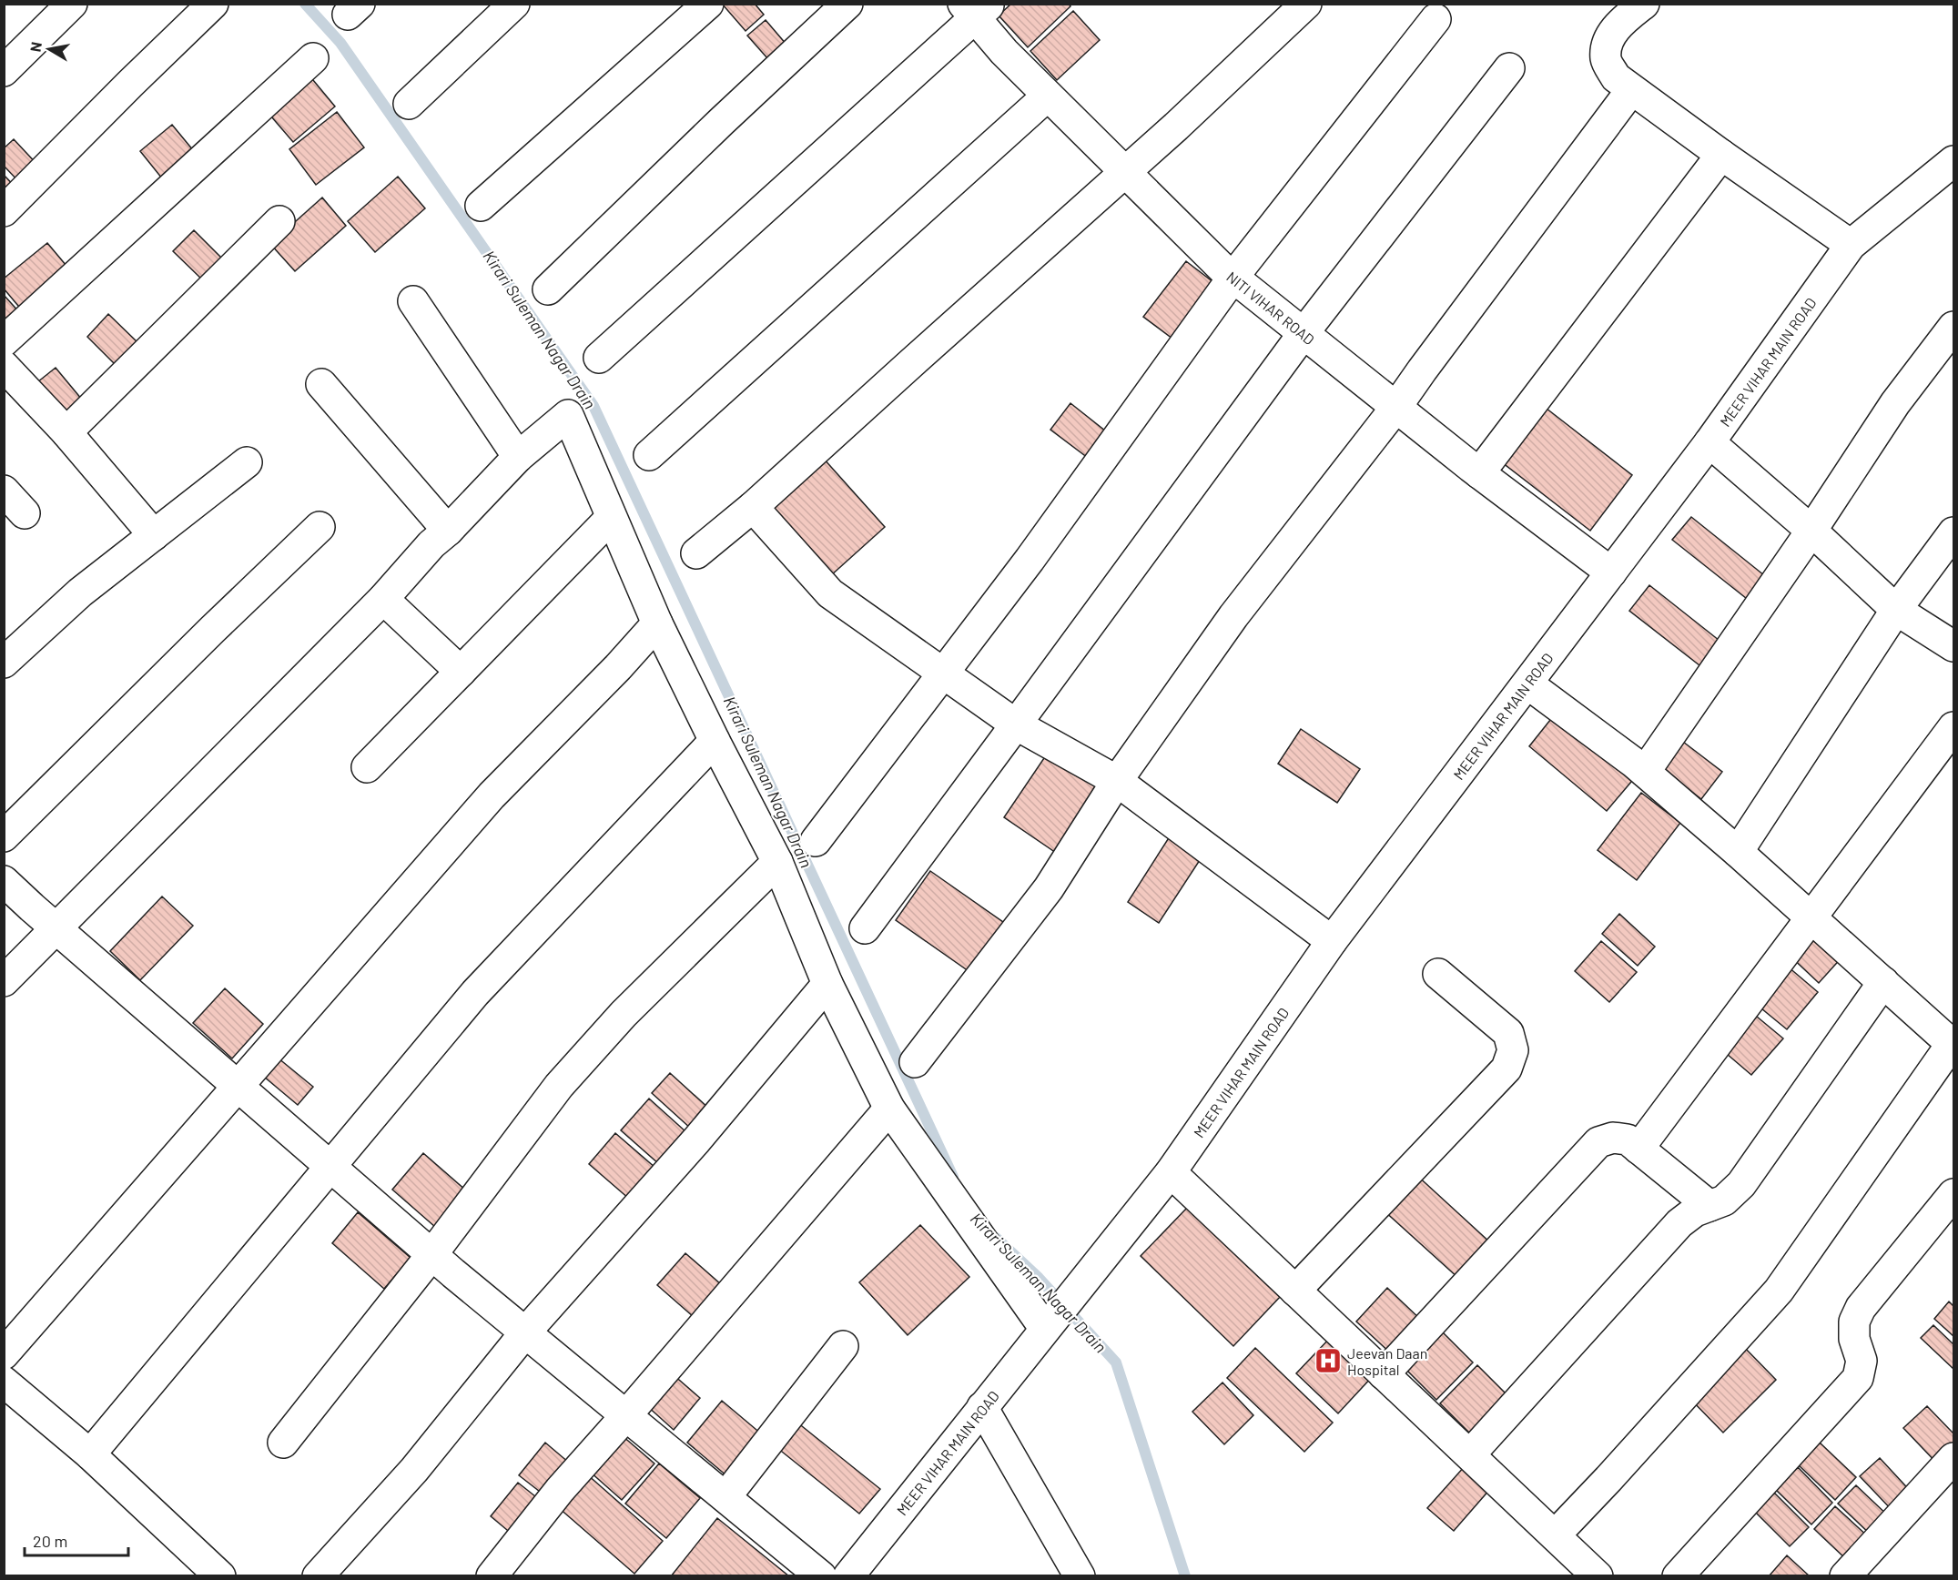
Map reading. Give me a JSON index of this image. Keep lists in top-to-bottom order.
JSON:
{
  "streets": {
    "street": ["NITI VIHAR ROAD", "MEER VIHAR MAIN ROAD"]
  },
  "crossings": [
    ["NITI VIHAR ROAD", "MEER VIHAR MAIN ROAD"]
  ],
  "water": ["Kirari Suleman Nagar Drain"],
  "places": {
    "hospital": ["Jeevan Daan Hospital"]
  },
  "scale_bar": "20 m",
  "north": "left"
}
